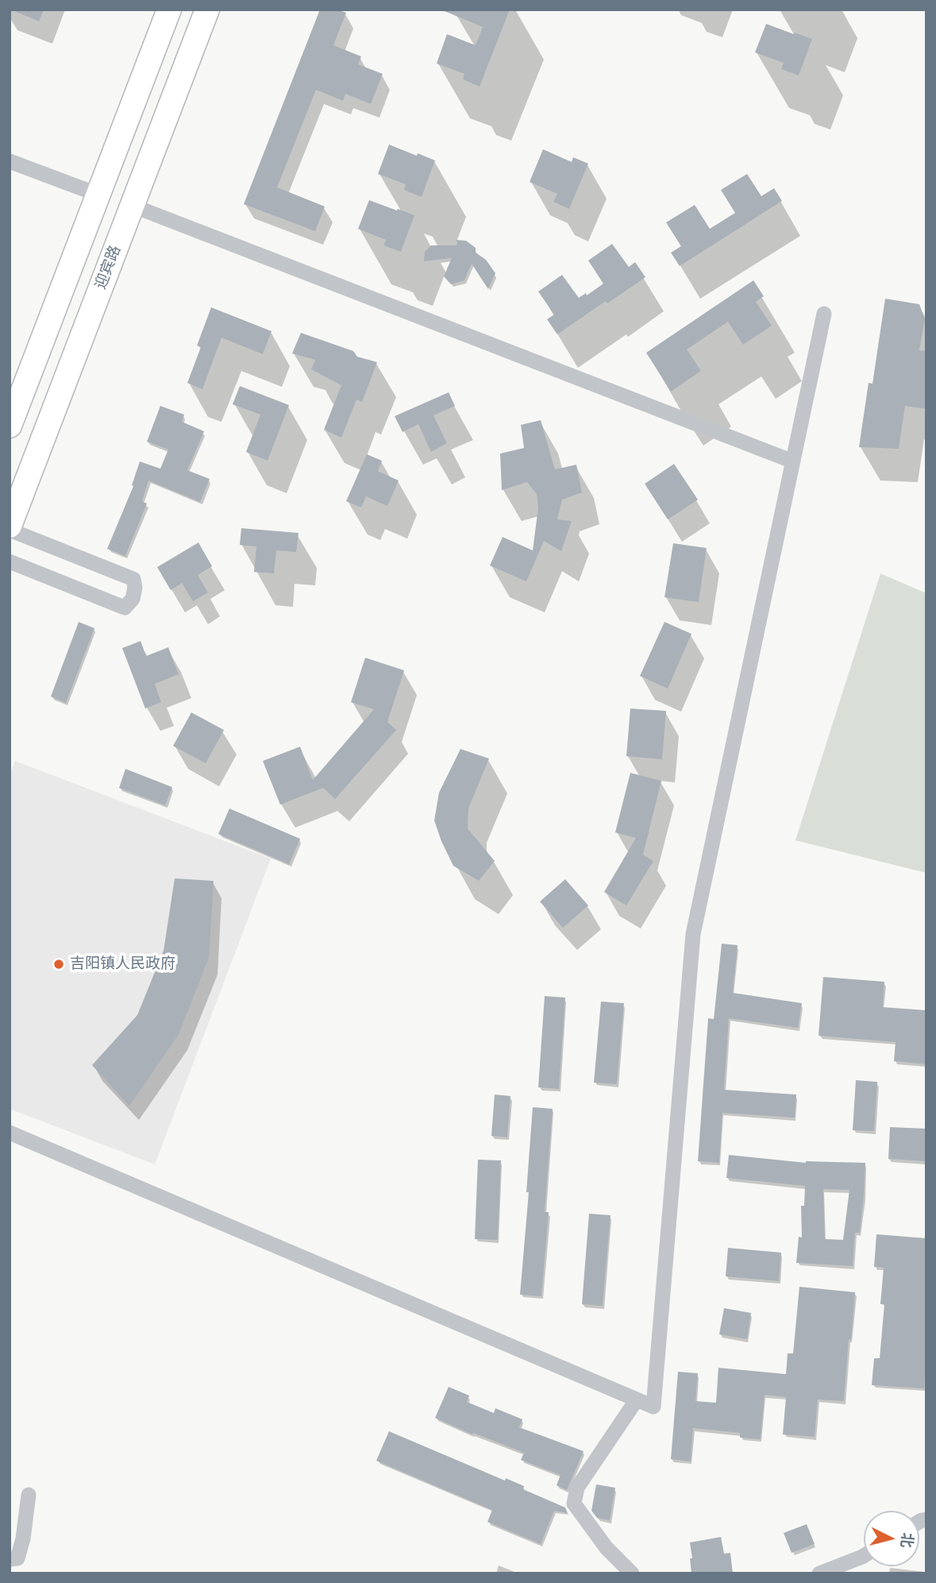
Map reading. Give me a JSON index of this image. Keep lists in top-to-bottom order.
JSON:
{
  "streets": {
    "highway": ["迎宾路"]
  },
  "places": ["吉阳镇人民政府"],
  "north": "right"
}
